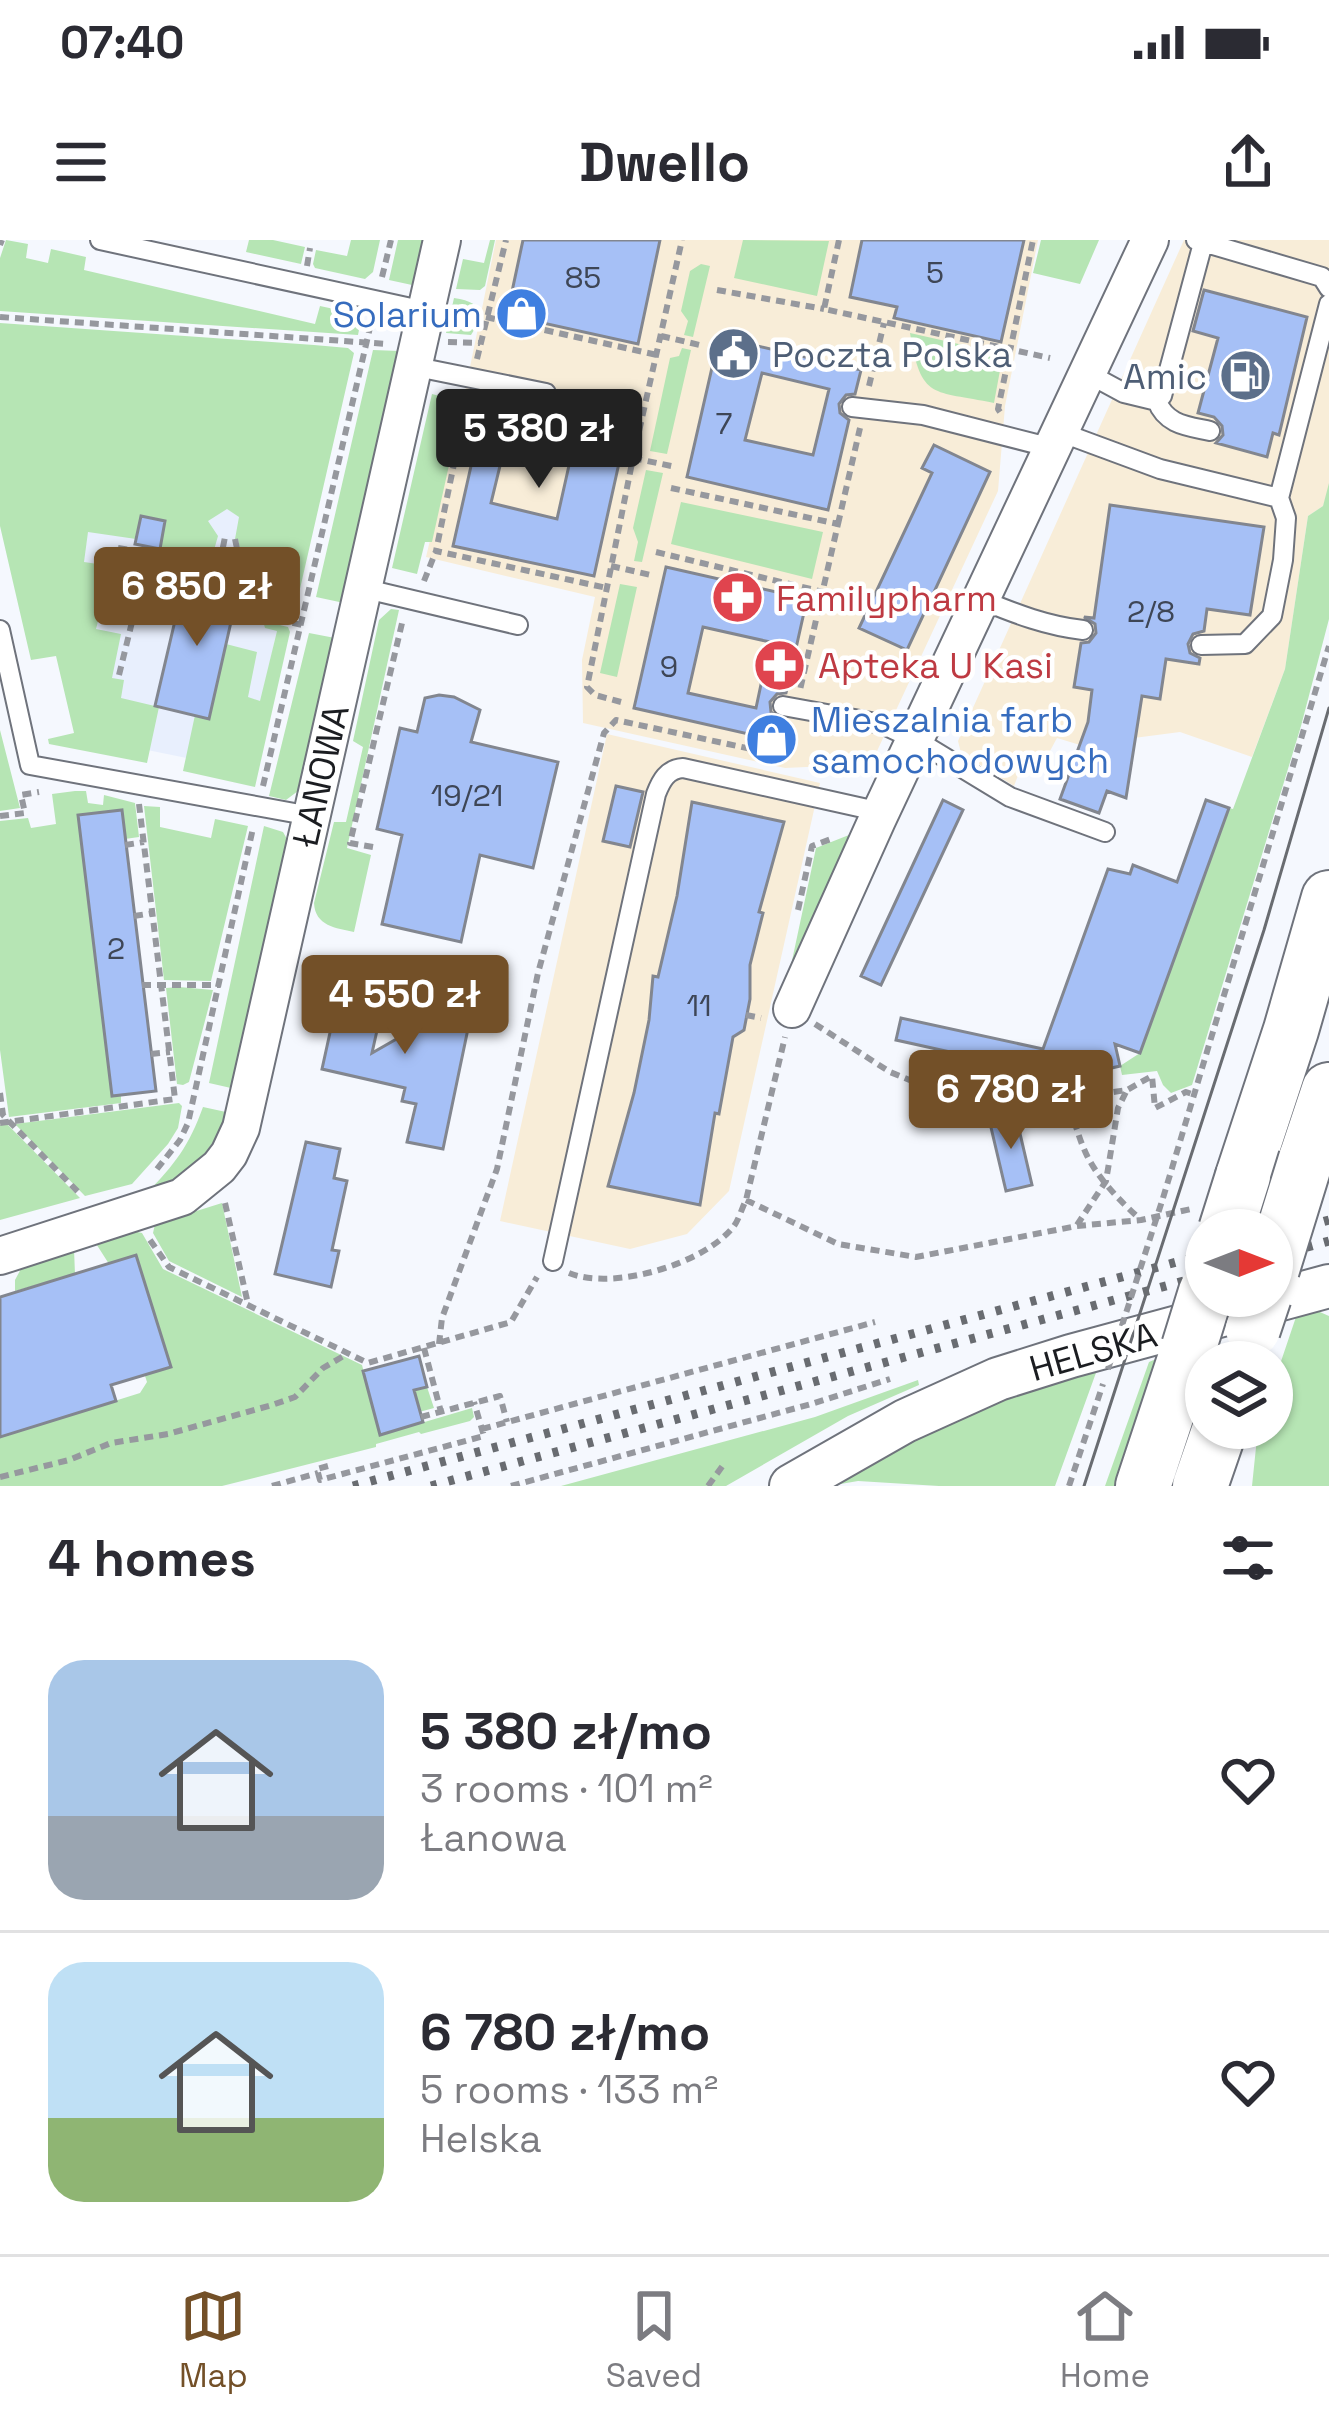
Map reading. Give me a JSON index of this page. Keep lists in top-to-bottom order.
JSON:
{
  "streets": {
    "street": ["ŁANOWA", "HELSKA"]
  },
  "places": {
    "shop": ["Solarium", "Mieszalnia farb samochodowych"],
    "public building": ["Poczta Polska"],
    "fuel station": ["Amic"],
    "pharmacy": ["Familypharm", "Apteka U Kasi"]
  },
  "house_numbers": [
    "5",
    "85",
    "7",
    "2/8",
    "9",
    "19/21",
    "2",
    "11"
  ],
  "north": "right",
  "page": {
    "status": "07:40",
    "header": "Dwello",
    "price": [
      "5 380 zł",
      "6 850 zł",
      "4 550 zł",
      "6 780 zł"
    ],
    "heading": "4 homes",
    "list": [
      {
        "name": "5 380 zł/mo",
        "note": "3 rooms · 101 m² · Łanowa"
      },
      {
        "name": "6 780 zł/mo",
        "note": "5 rooms · 133 m² · Helska"
      }
    ],
    "tabs": ["Map", "Saved", "Home"]
  }
}
